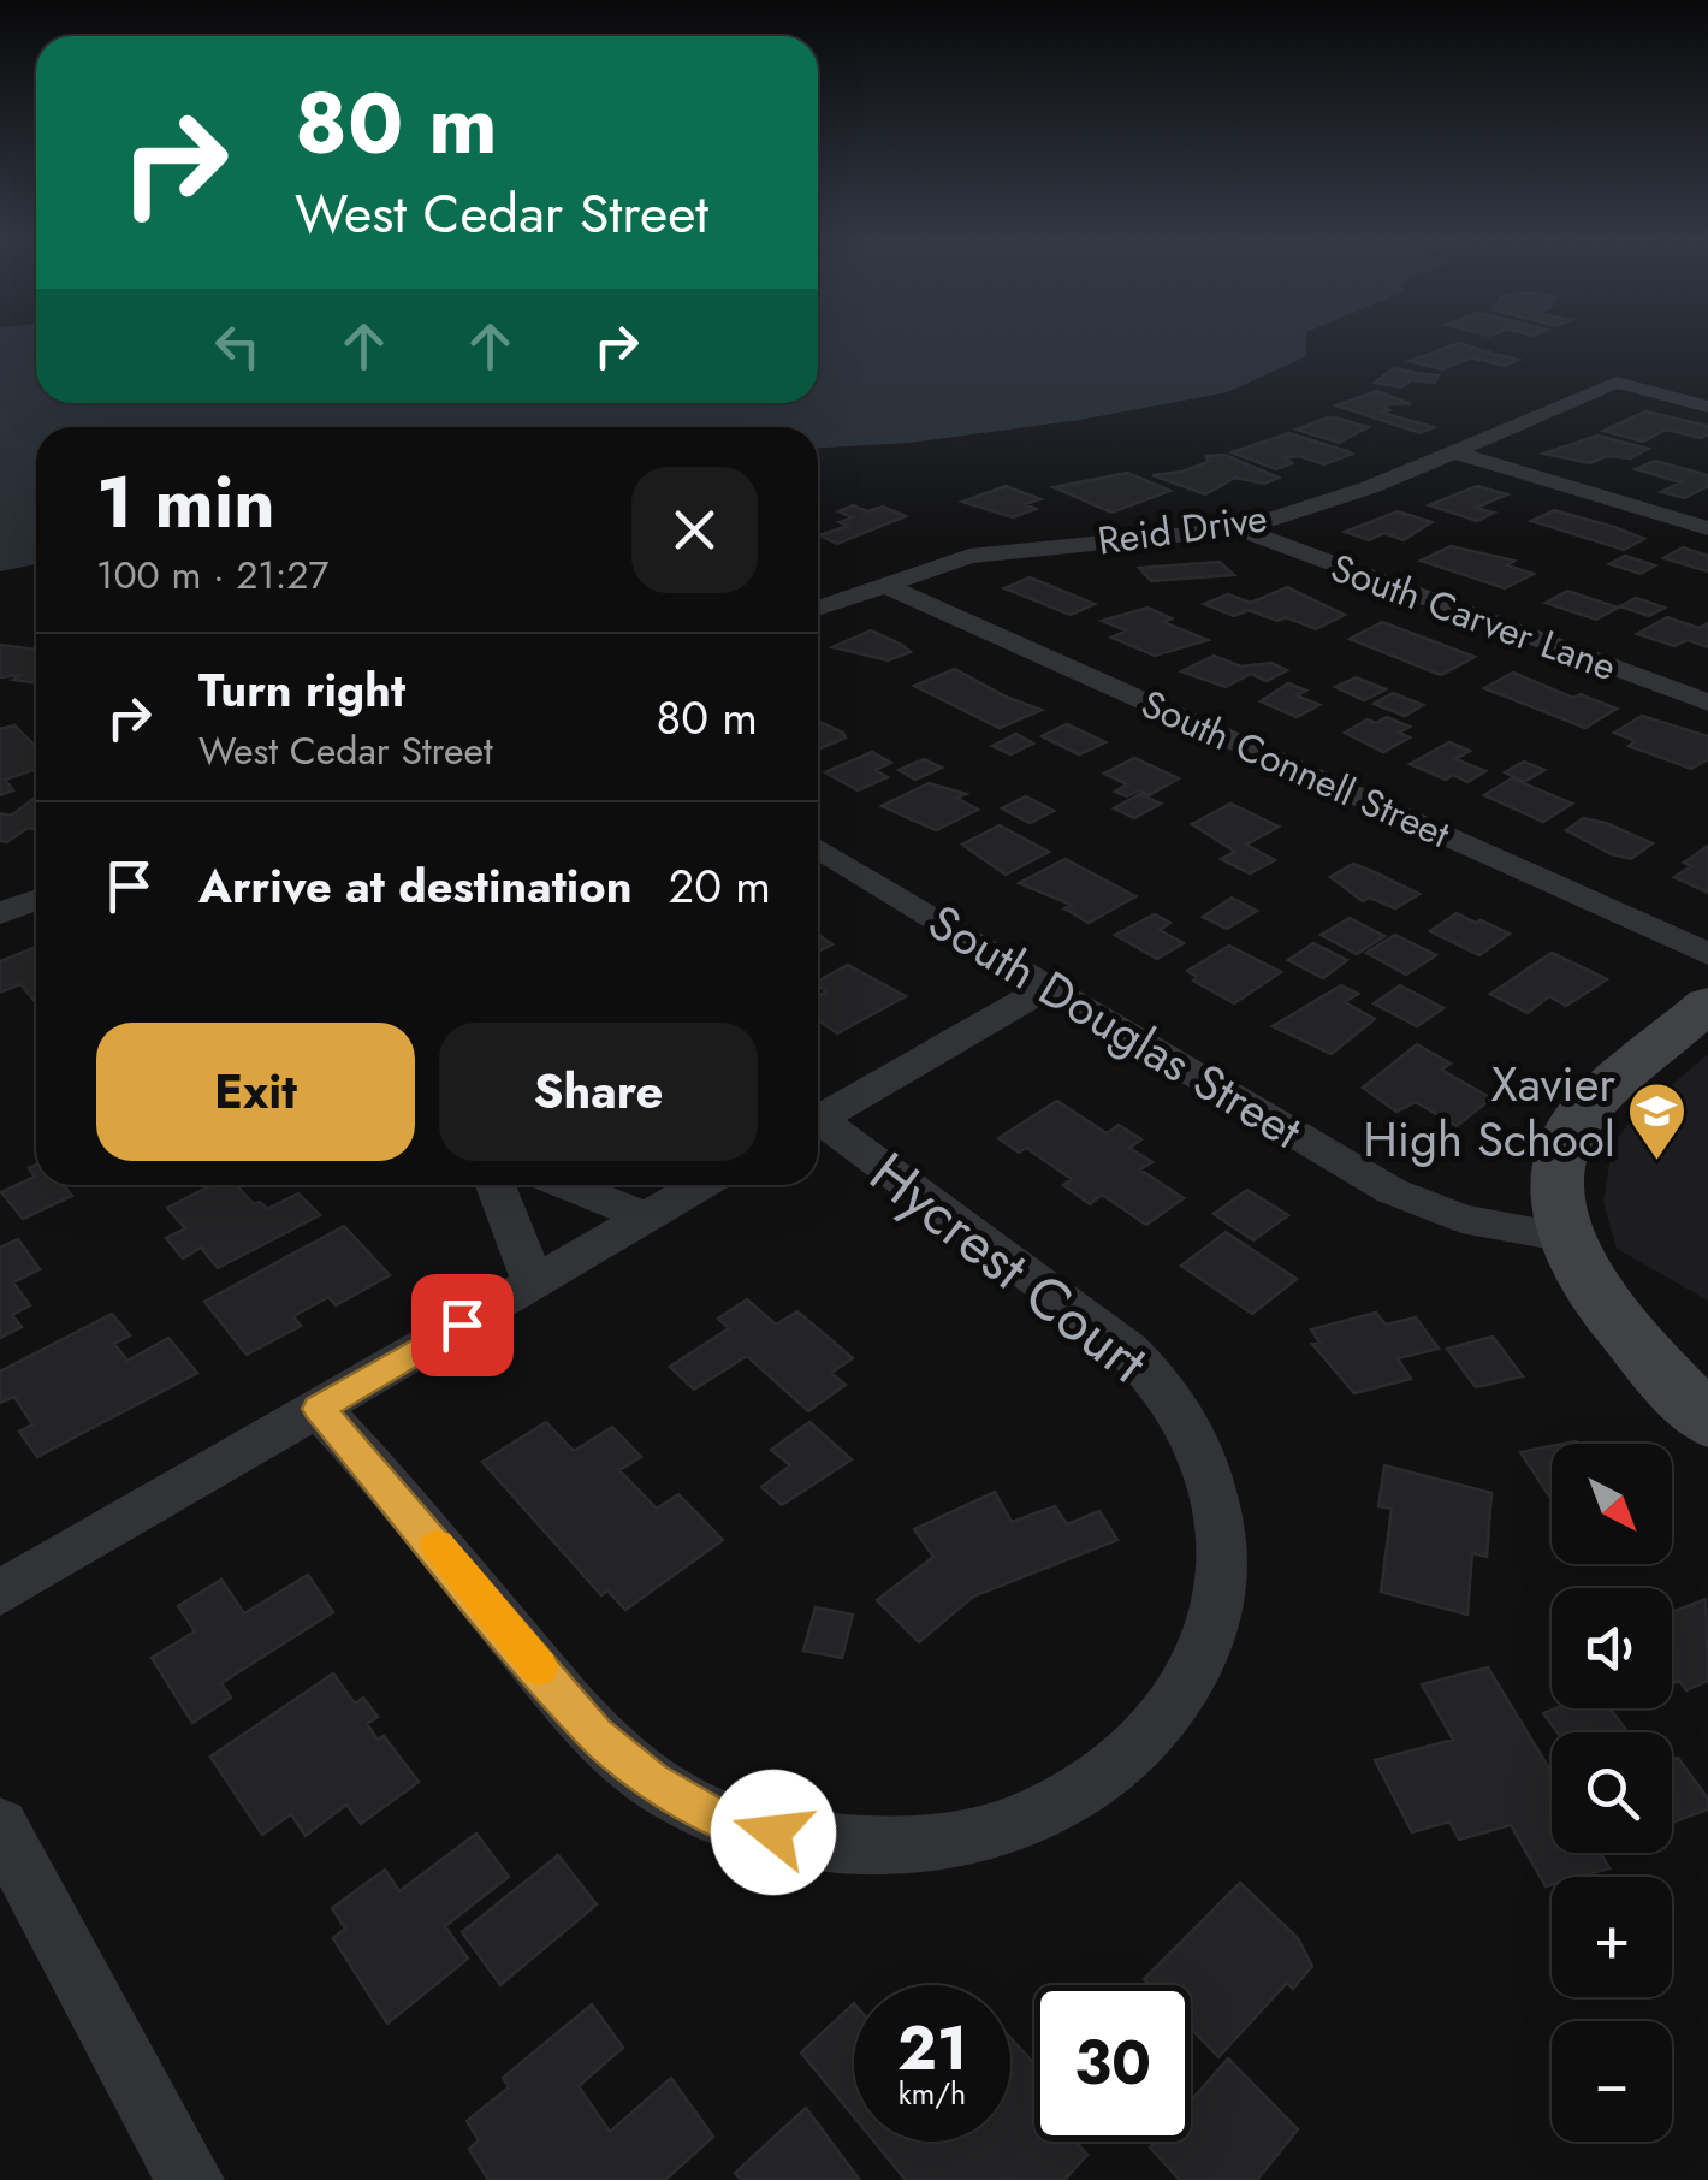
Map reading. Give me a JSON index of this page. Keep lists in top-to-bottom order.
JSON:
{
  "streets": {
    "street": [
      "Reid Drive",
      "South Carver Lane",
      "South Connell Street",
      "South Douglas Street",
      "Hycrest Court"
    ]
  },
  "crossings": [
    ["Reid Drive", "South Carver Lane"],
    ["Reid Drive", "South Connell Street"]
  ],
  "places": {
    "school or university": ["Xavier High School"]
  },
  "north": "bottom right",
  "page": {
    "turn": ["80 m", "West Cedar Street"],
    "heading": ["1 min", "100 m · 21:27"],
    "list": [
      {
        "name": "Turn right",
        "note": "West Cedar Street",
        "value": "80 m"
      },
      {
        "name": "Arrive at destination",
        "value": "20 m"
      }
    ],
    "buttons": ["Exit", "Share"],
    "map_buttons": ["+", "−"],
    "speed": "21 km/h",
    "limit": "30"
  }
}
